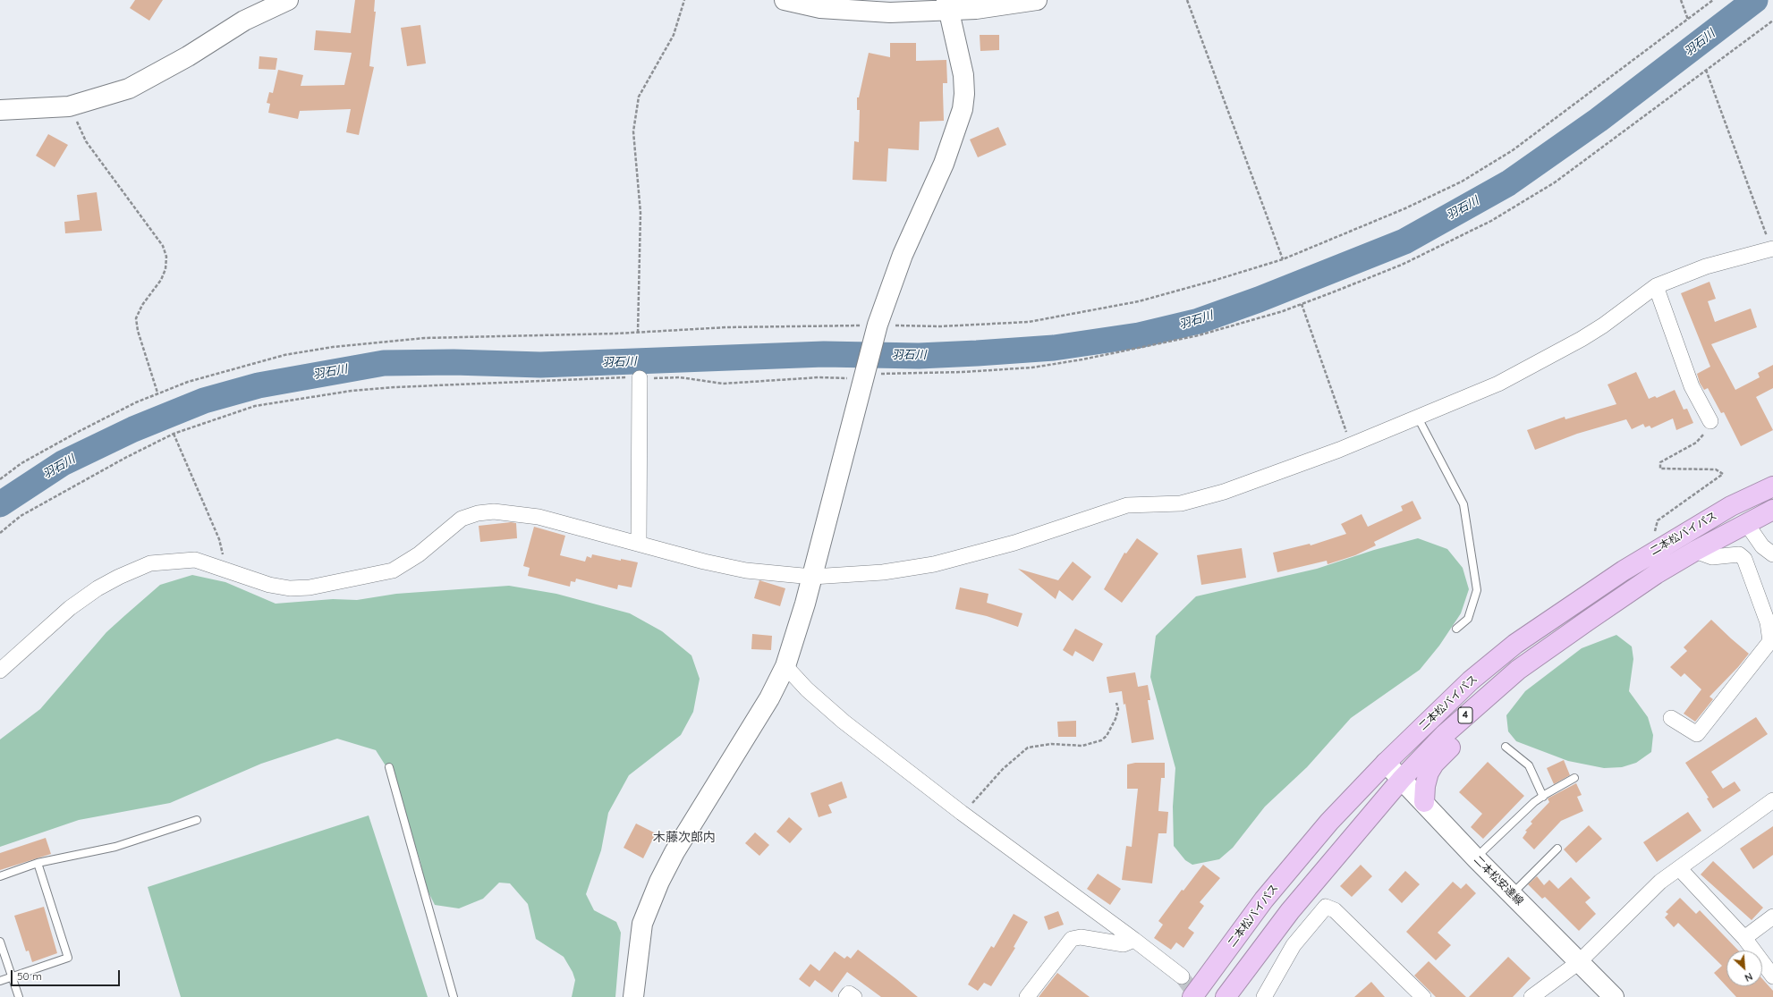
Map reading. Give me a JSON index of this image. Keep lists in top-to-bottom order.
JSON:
{
  "streets": {
    "highway": ["二本松バイパス", "4"],
    "street": ["二本松安達線"]
  },
  "crossings": [
    ["二本松バイパス", "二本松安達線"]
  ],
  "districts": ["木藤次郎内"],
  "water": ["羽石川"],
  "scale_bar": "50 m",
  "north": "bottom right"
}
